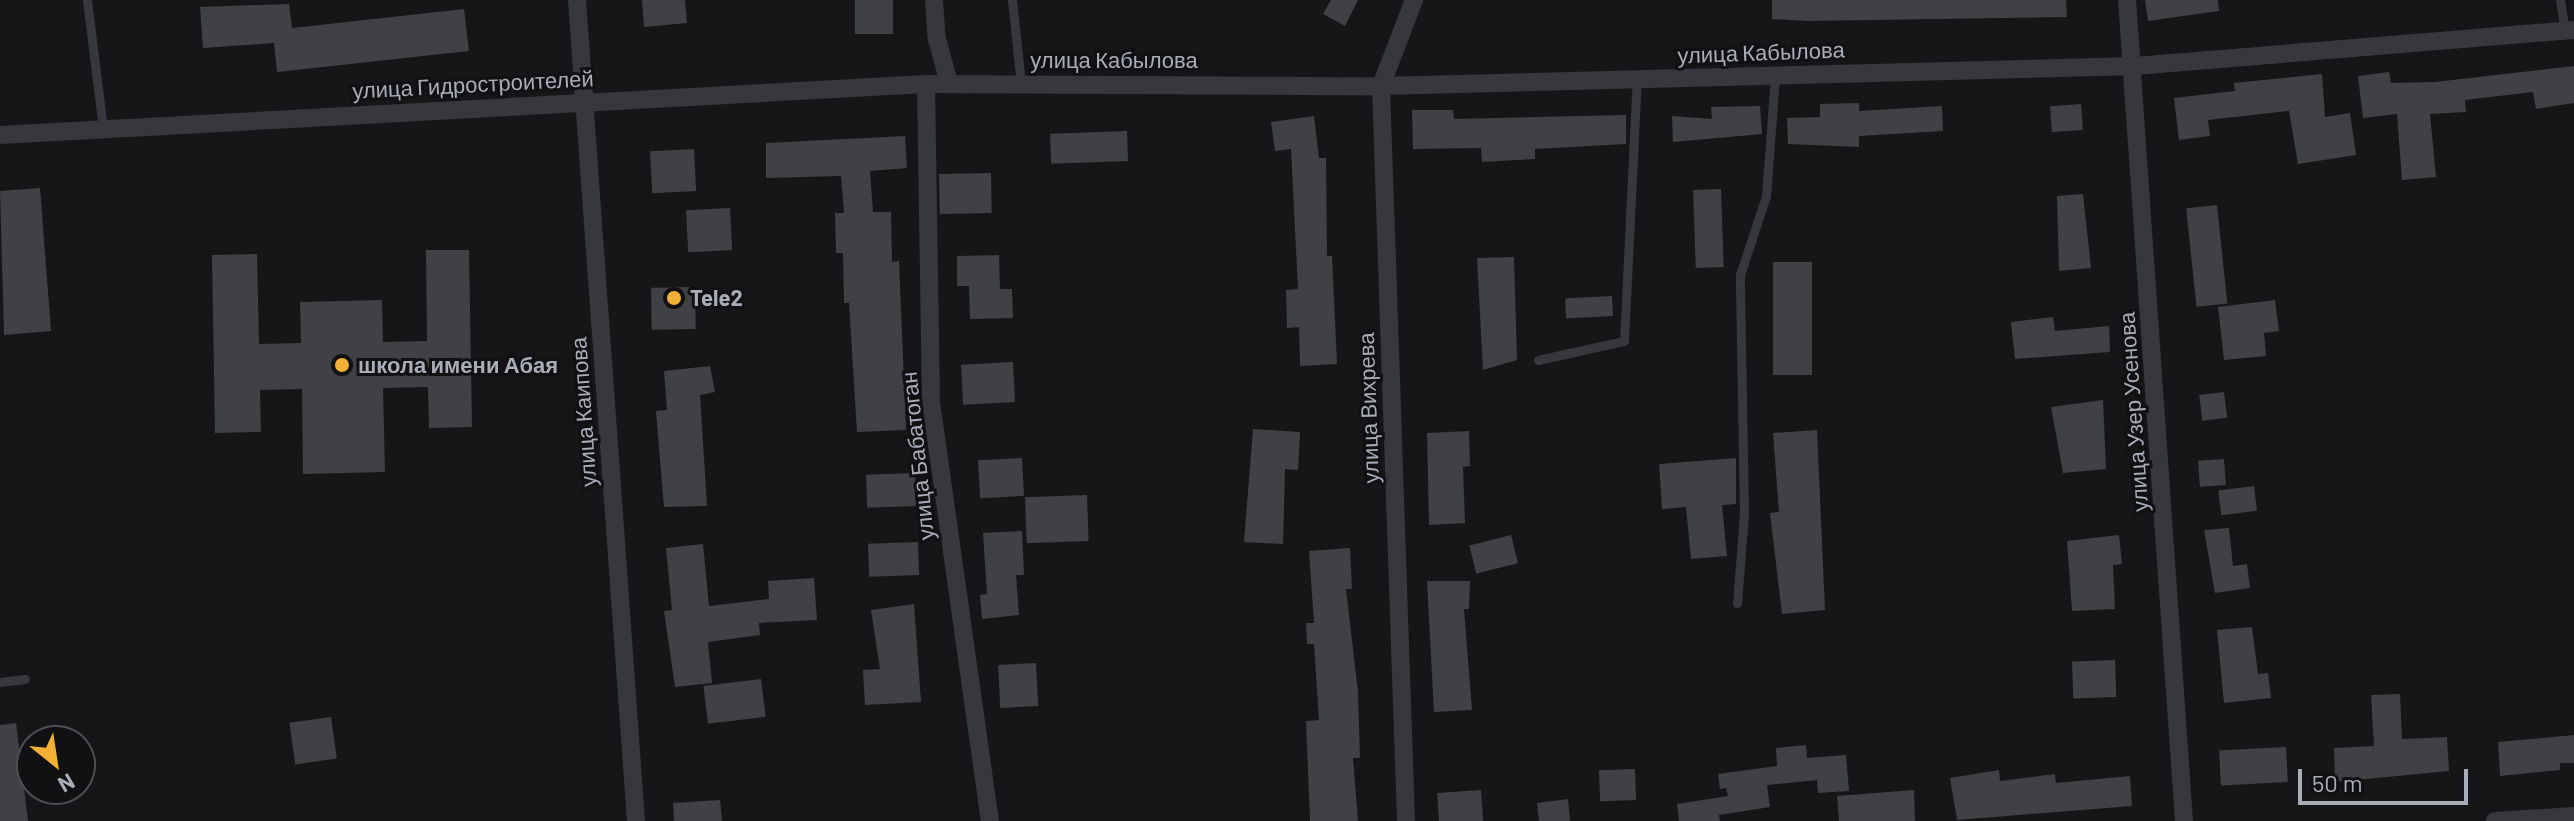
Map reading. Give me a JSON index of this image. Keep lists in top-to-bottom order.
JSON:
{
  "streets": {
    "street": [
      "улица Кабылова",
      "улица Гидростроителей",
      "улица Вихрева",
      "улица Каипова",
      "улица Узер Усенова",
      "улица Бабатоган"
    ]
  },
  "crossings": [
    ["улица Кабылова", "улица Гидростроителей"],
    ["улица Кабылова", "улица Вихрева"],
    ["улица Кабылова", "улица Узер Усенова"],
    ["улица Гидростроителей", "улица Каипова"],
    ["улица Гидростроителей", "улица Бабатоган"]
  ],
  "places": ["Tele2", "школа имени Абая"],
  "scale_bar": "50 m",
  "north": "bottom right"
}
